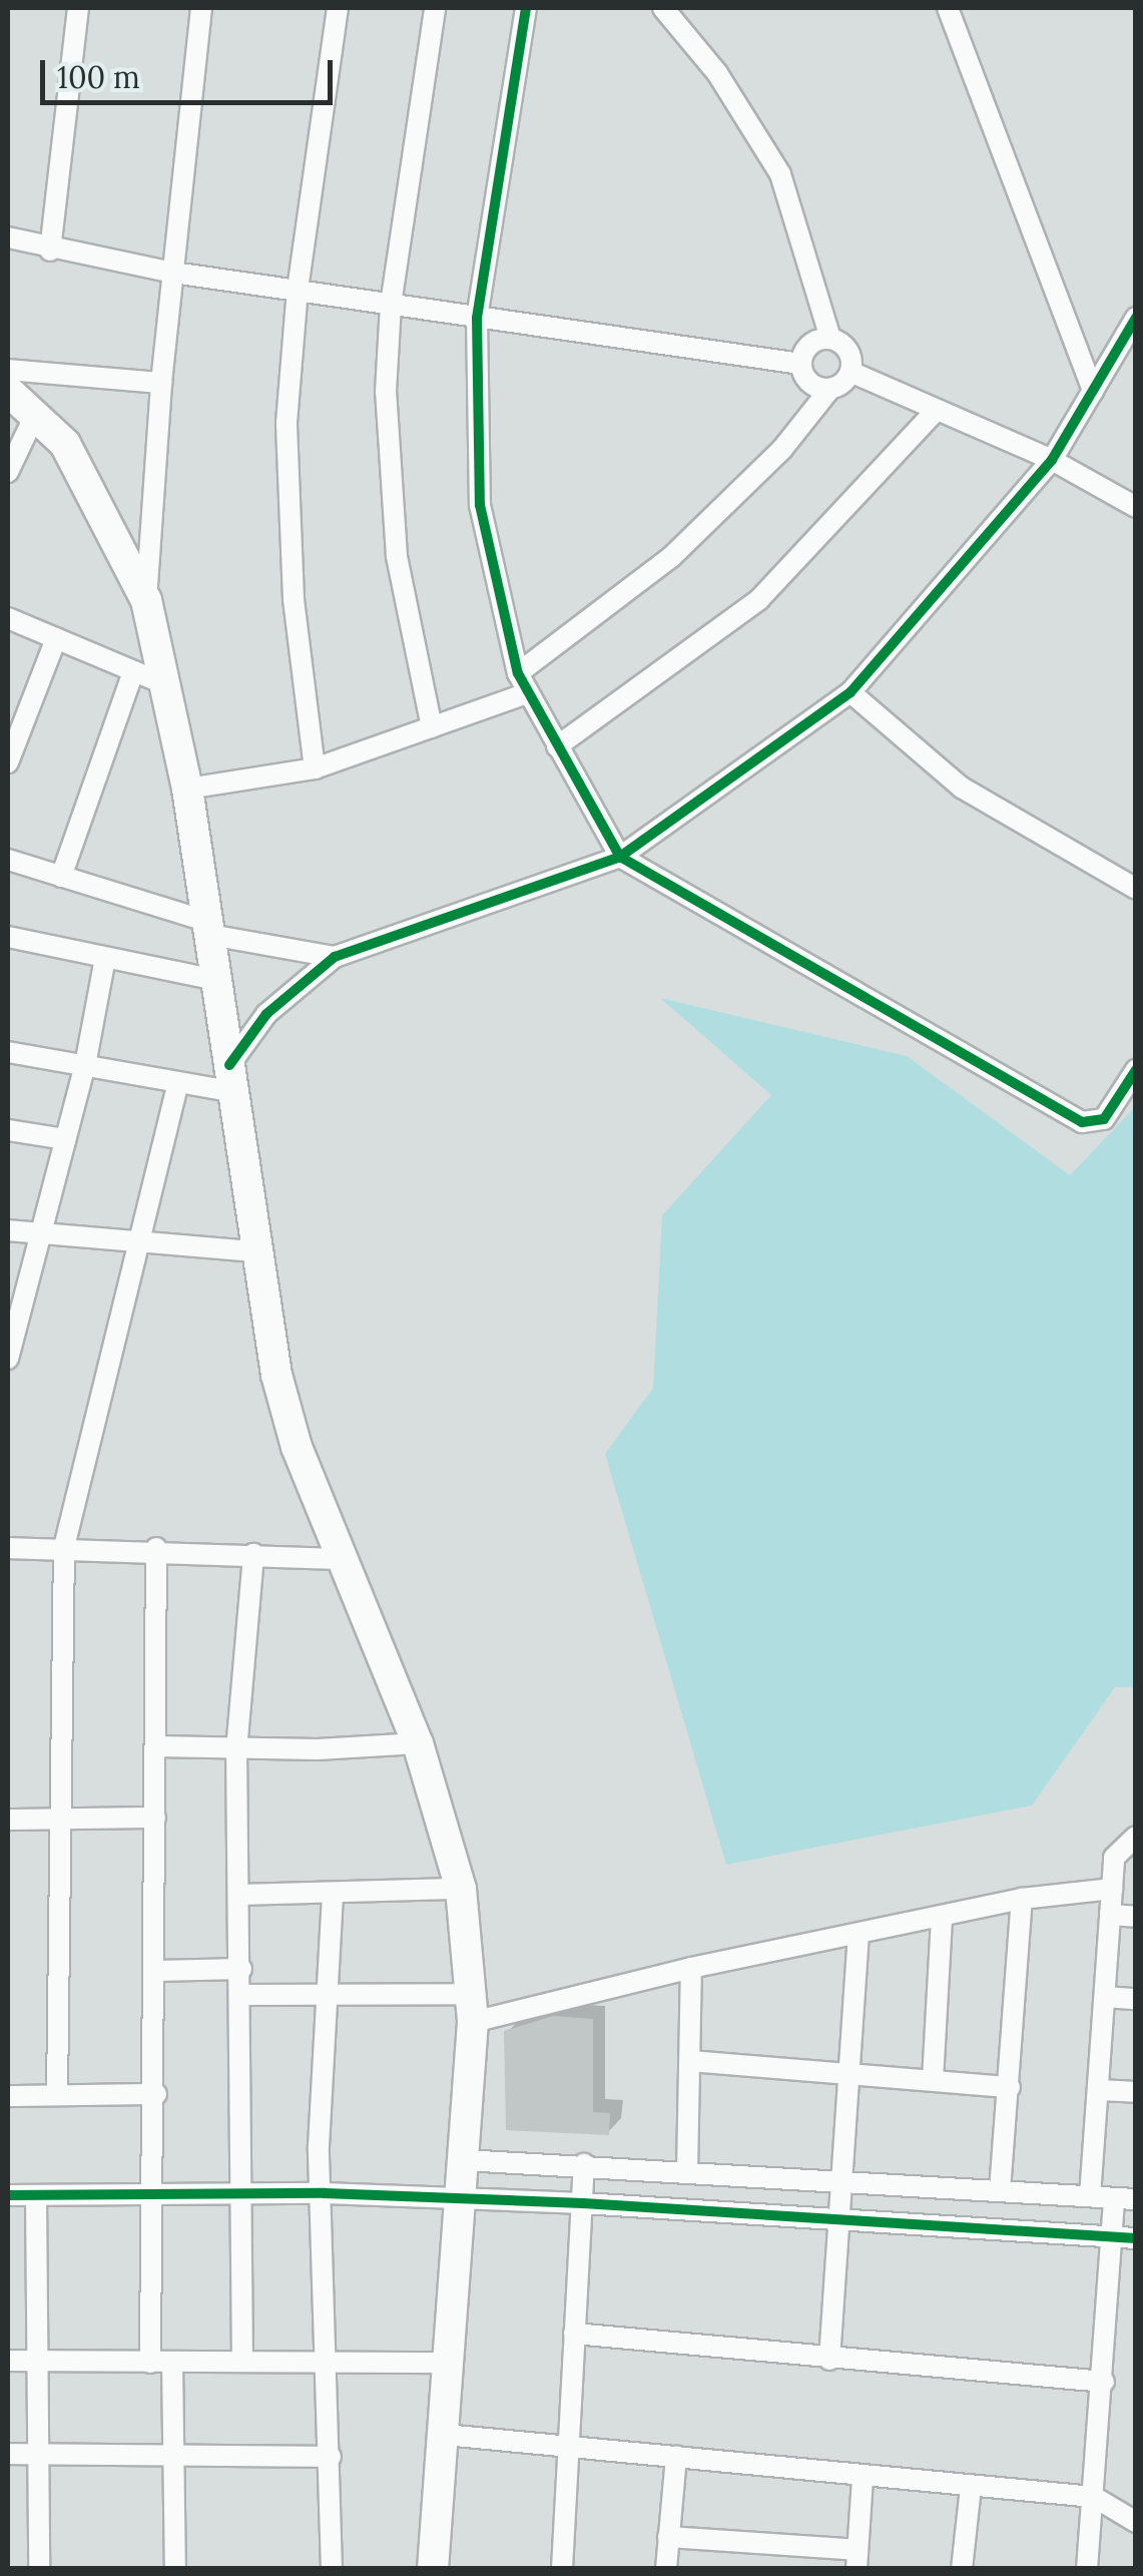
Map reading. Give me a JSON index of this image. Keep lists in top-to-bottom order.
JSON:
{
  "scale_bar": "100 m"
}
